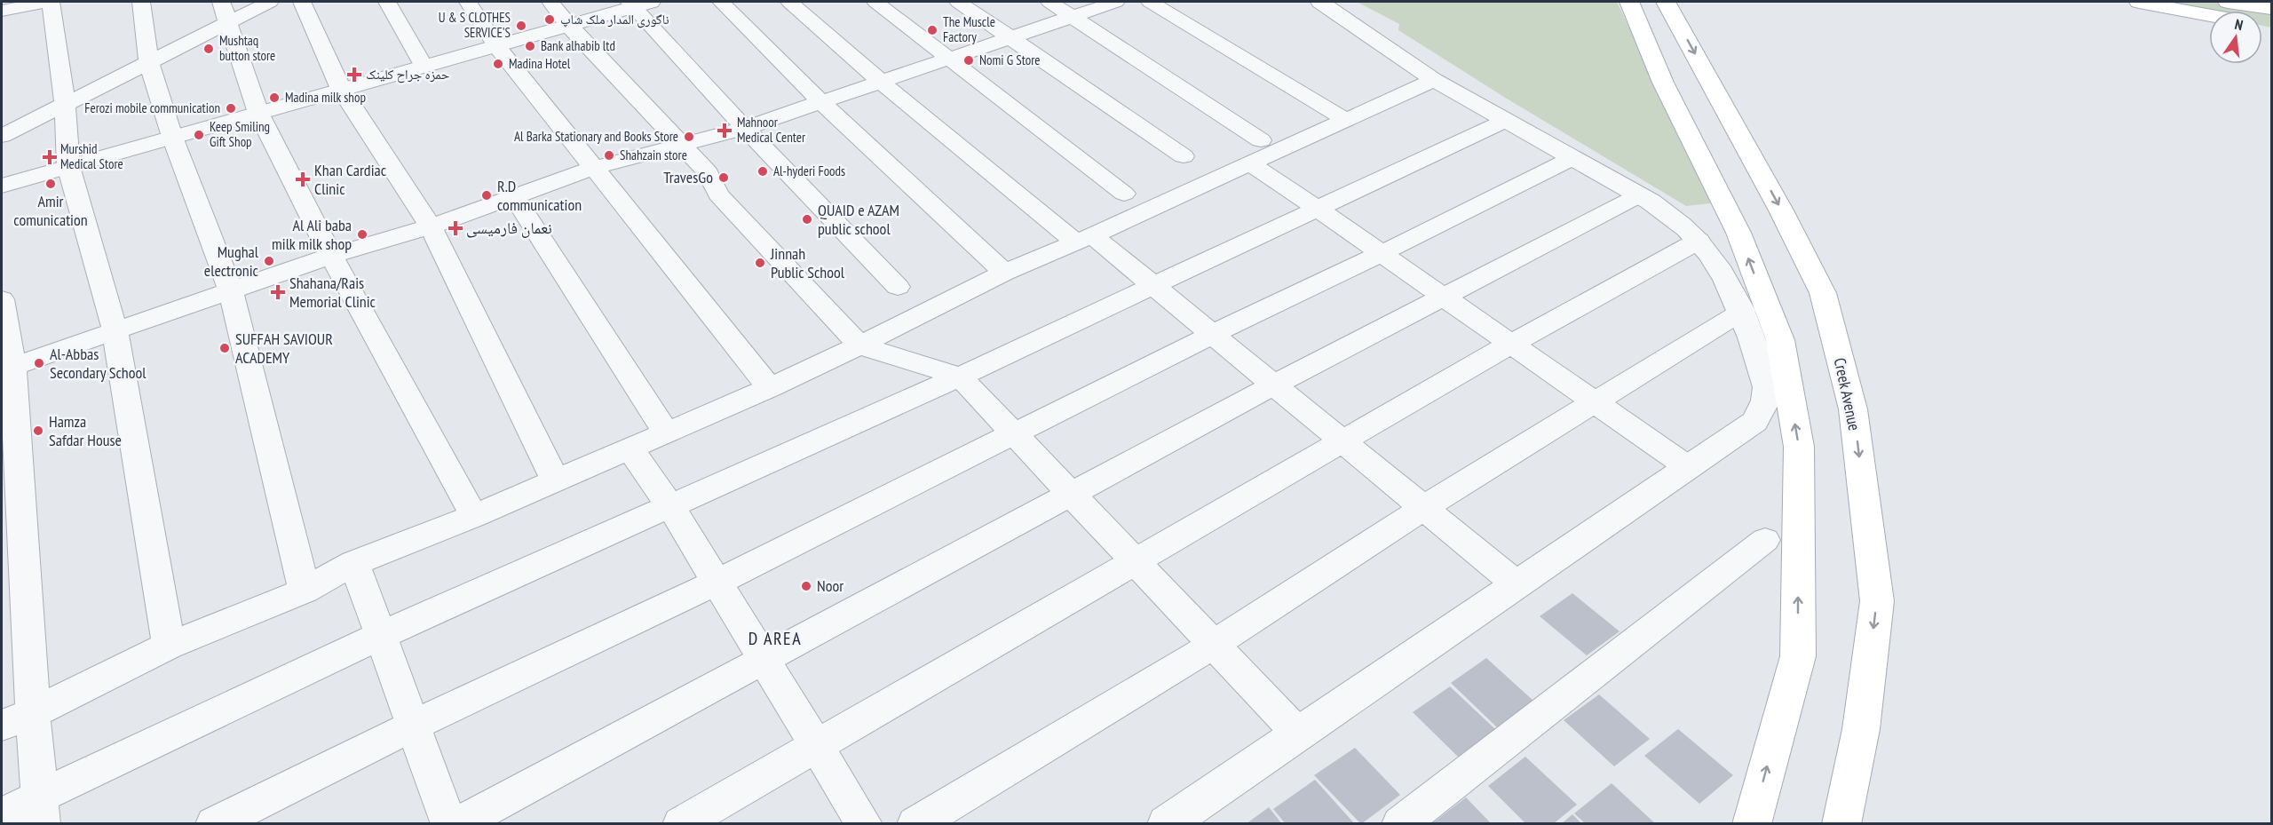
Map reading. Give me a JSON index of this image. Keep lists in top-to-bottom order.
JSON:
{
  "streets": {
    "main road": ["Creek Avenue"]
  },
  "districts": ["D AREA"],
  "places": {
    "other": [
      "ناگوری المدار ملک شاپ",
      "U & S CLOTHES SERVICE'S",
      "The Muscle Factory",
      "Bank alhabib ltd",
      "Mushtaq button store",
      "Nomi G Store",
      "Madina Hotel",
      "Madina milk shop",
      "Ferozi mobile communication",
      "Keep Smiling Gift Shop",
      "Al Barka Stationary and Books Store",
      "Shahzain store",
      "Al-hyderi Foods",
      "TravesGo",
      "Amir comunication",
      "R.D communication",
      "QUAID e AZAM public school",
      "Al Ali baba milk milk shop",
      "Mughal electronic",
      "Jinnah Public School",
      "SUFFAH SAVIOUR ACADEMY",
      "Al-Abbas Secondary School",
      "Hamza Safdar House",
      "Noor"
    ],
    "health": [
      "حمزہ جراح کلینک",
      "Mahnoor Medical Center",
      "Murshid Medical Store",
      "Khan Cardiac Clinic",
      "نعمان فارمیسی",
      "Shahana/Rais Memorial Clinic"
    ]
  },
  "north": "top"
}
